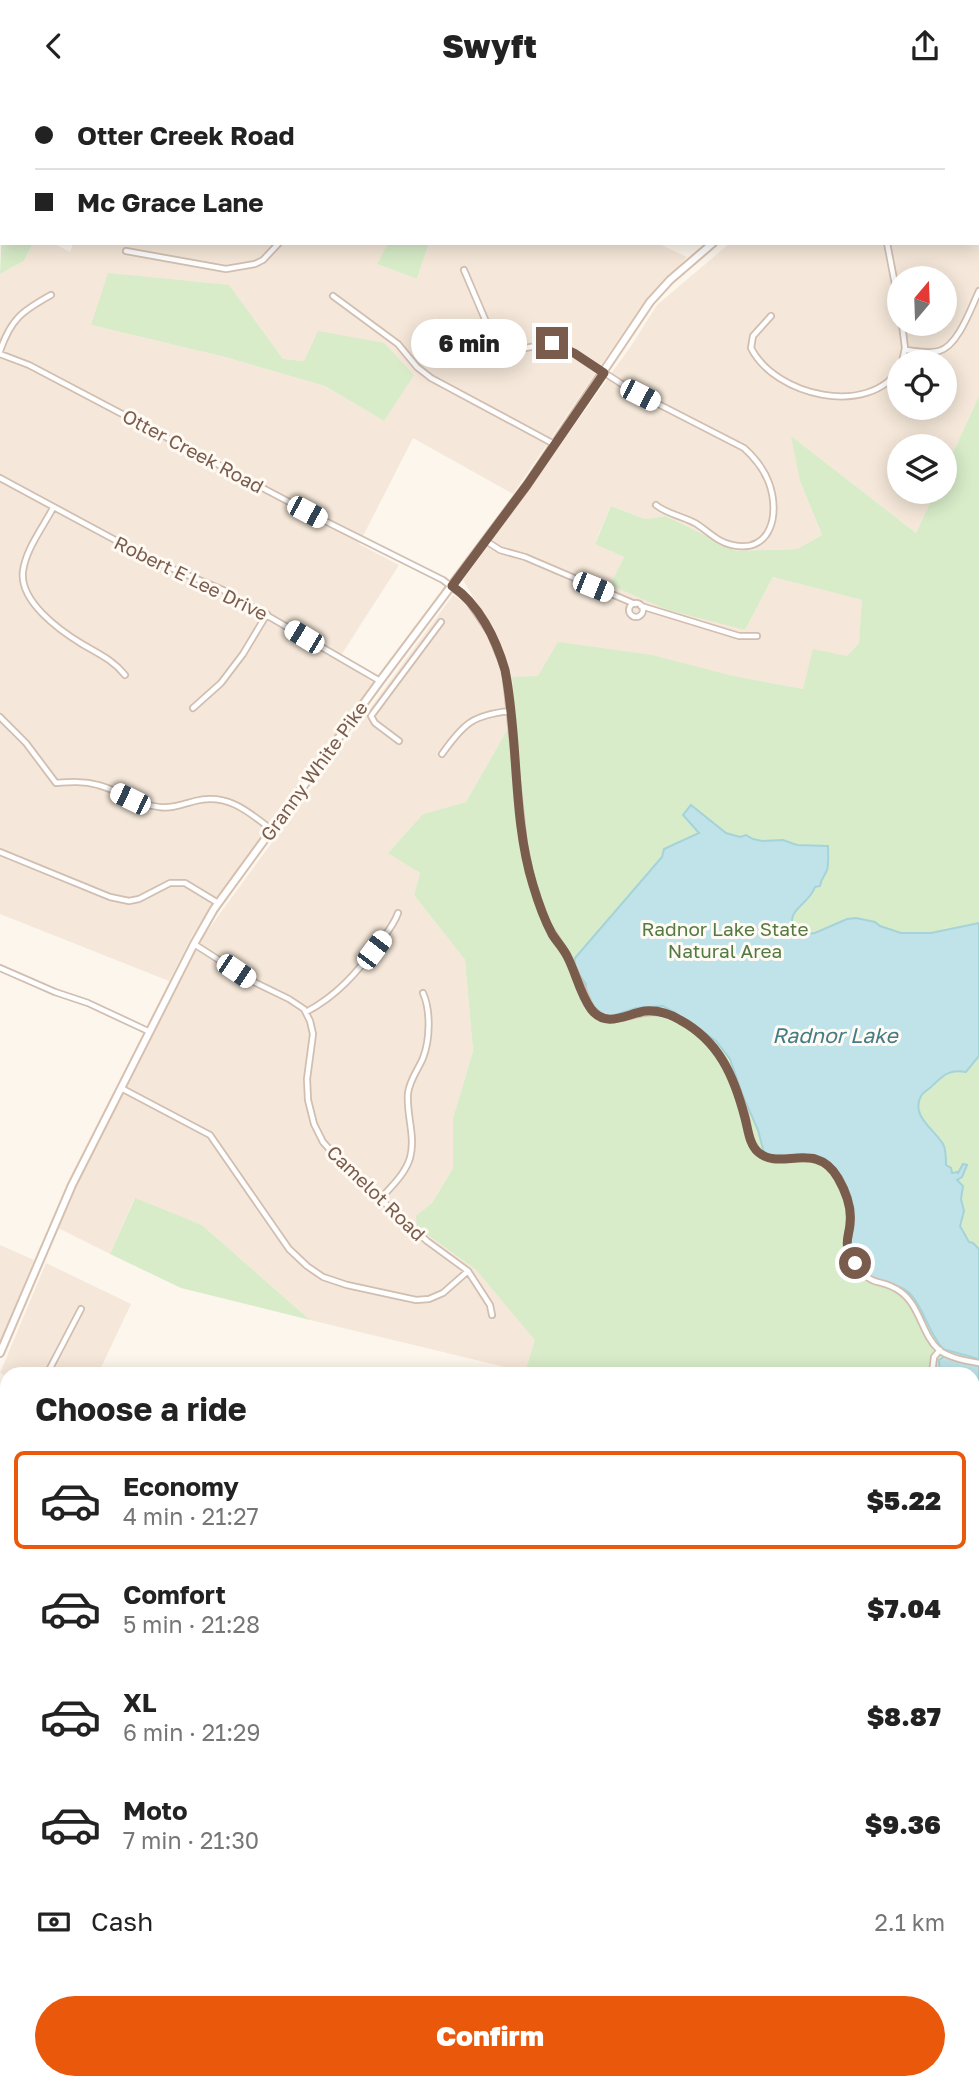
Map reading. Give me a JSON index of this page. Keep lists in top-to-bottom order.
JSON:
{
  "streets": {
    "main road": ["Granny White Pike"],
    "street": ["Otter Creek Road", "Robert E Lee Drive", "Camelot Road"]
  },
  "crossings": [
    ["Otter Creek Road", "Granny White Pike"],
    ["Robert E Lee Drive", "Granny White Pike"]
  ],
  "water": ["Radnor Lake"],
  "parks": ["Radnor Lake State Natural Area"],
  "north": "top",
  "page": {
    "header": "Swyft",
    "banner": ["Otter Creek Road", "Mc Grace Lane"],
    "bubble": "6 min",
    "heading": "Choose a ride",
    "list": [
      {
        "name": "Economy",
        "note": "4 min · 21:27",
        "value": "$5.22"
      },
      {
        "name": "Comfort",
        "note": "5 min · 21:28",
        "value": "$7.04"
      },
      {
        "name": "XL",
        "note": "6 min · 21:29",
        "value": "$8.87"
      },
      {
        "name": "Moto",
        "note": "7 min · 21:30",
        "value": "$9.36"
      }
    ],
    "pay": ["Cash", "2.1 km"],
    "buttons": "Confirm"
  }
}
